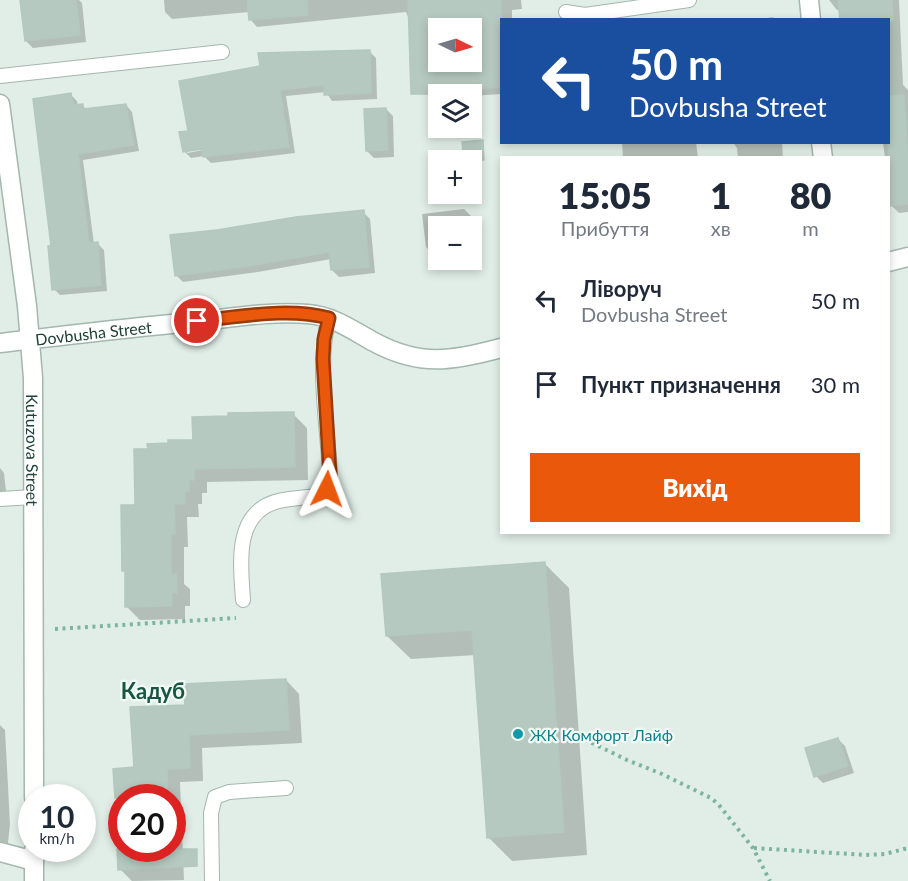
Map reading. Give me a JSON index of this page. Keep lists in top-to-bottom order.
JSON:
{
  "streets": {
    "street": ["Dovbusha Street", "Kutuzova Street"]
  },
  "crossings": [
    ["Dovbusha Street", "Kutuzova Street"]
  ],
  "districts": ["Кадуб"],
  "places": ["ЖК Комфорт Лайф"],
  "north": "right",
  "page": {
    "map_buttons": ["+", "−"],
    "turn": ["50 m", "Dovbusha Street"],
    "eta": [
      "15:05",
      "Прибуття",
      "1",
      "хв",
      "80",
      "m"
    ],
    "list": [
      {
        "name": "Ліворуч",
        "note": "Dovbusha Street",
        "value": "50 m"
      },
      {
        "name": "Пункт призначення",
        "value": "30 m"
      }
    ],
    "buttons": "Вихід",
    "speed": "10 km/h",
    "limit": "20"
  }
}
